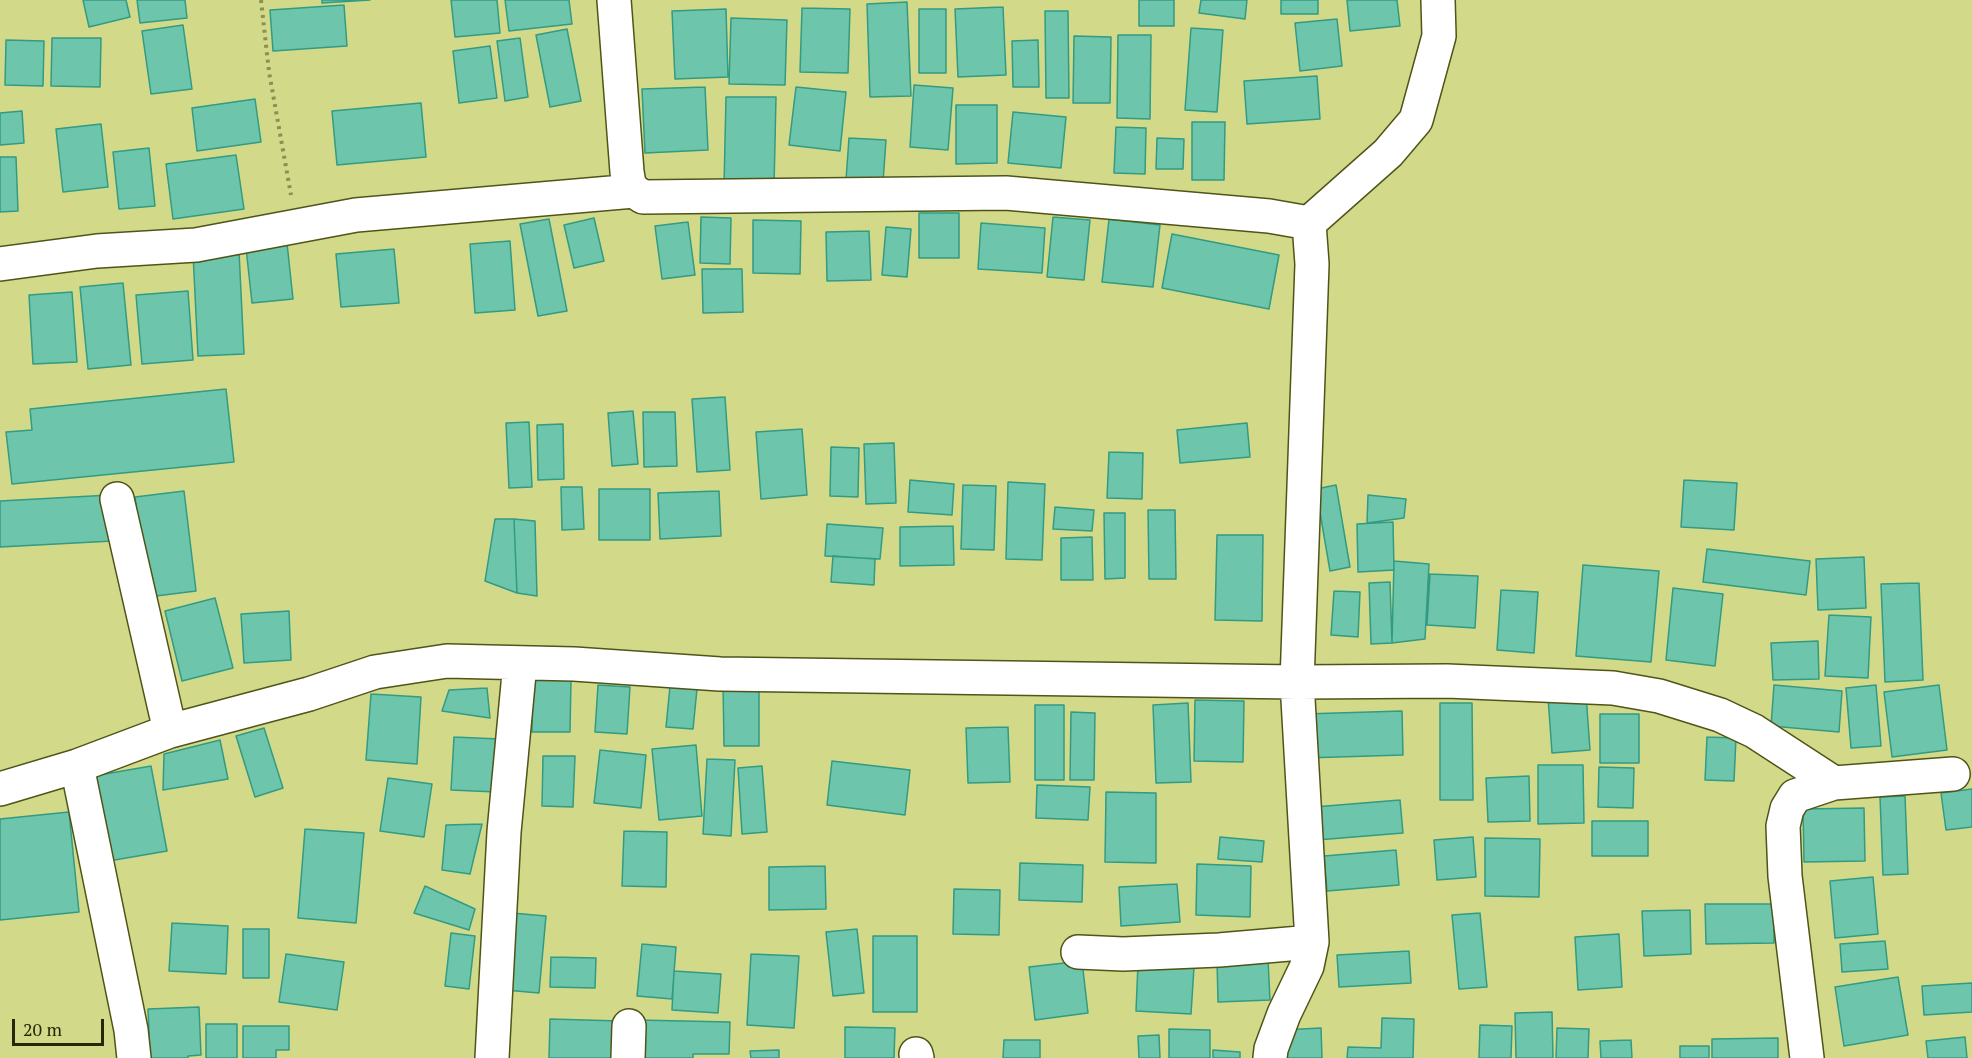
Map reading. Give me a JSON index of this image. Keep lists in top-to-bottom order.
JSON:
{
  "scale_bar": "20 m"
}
